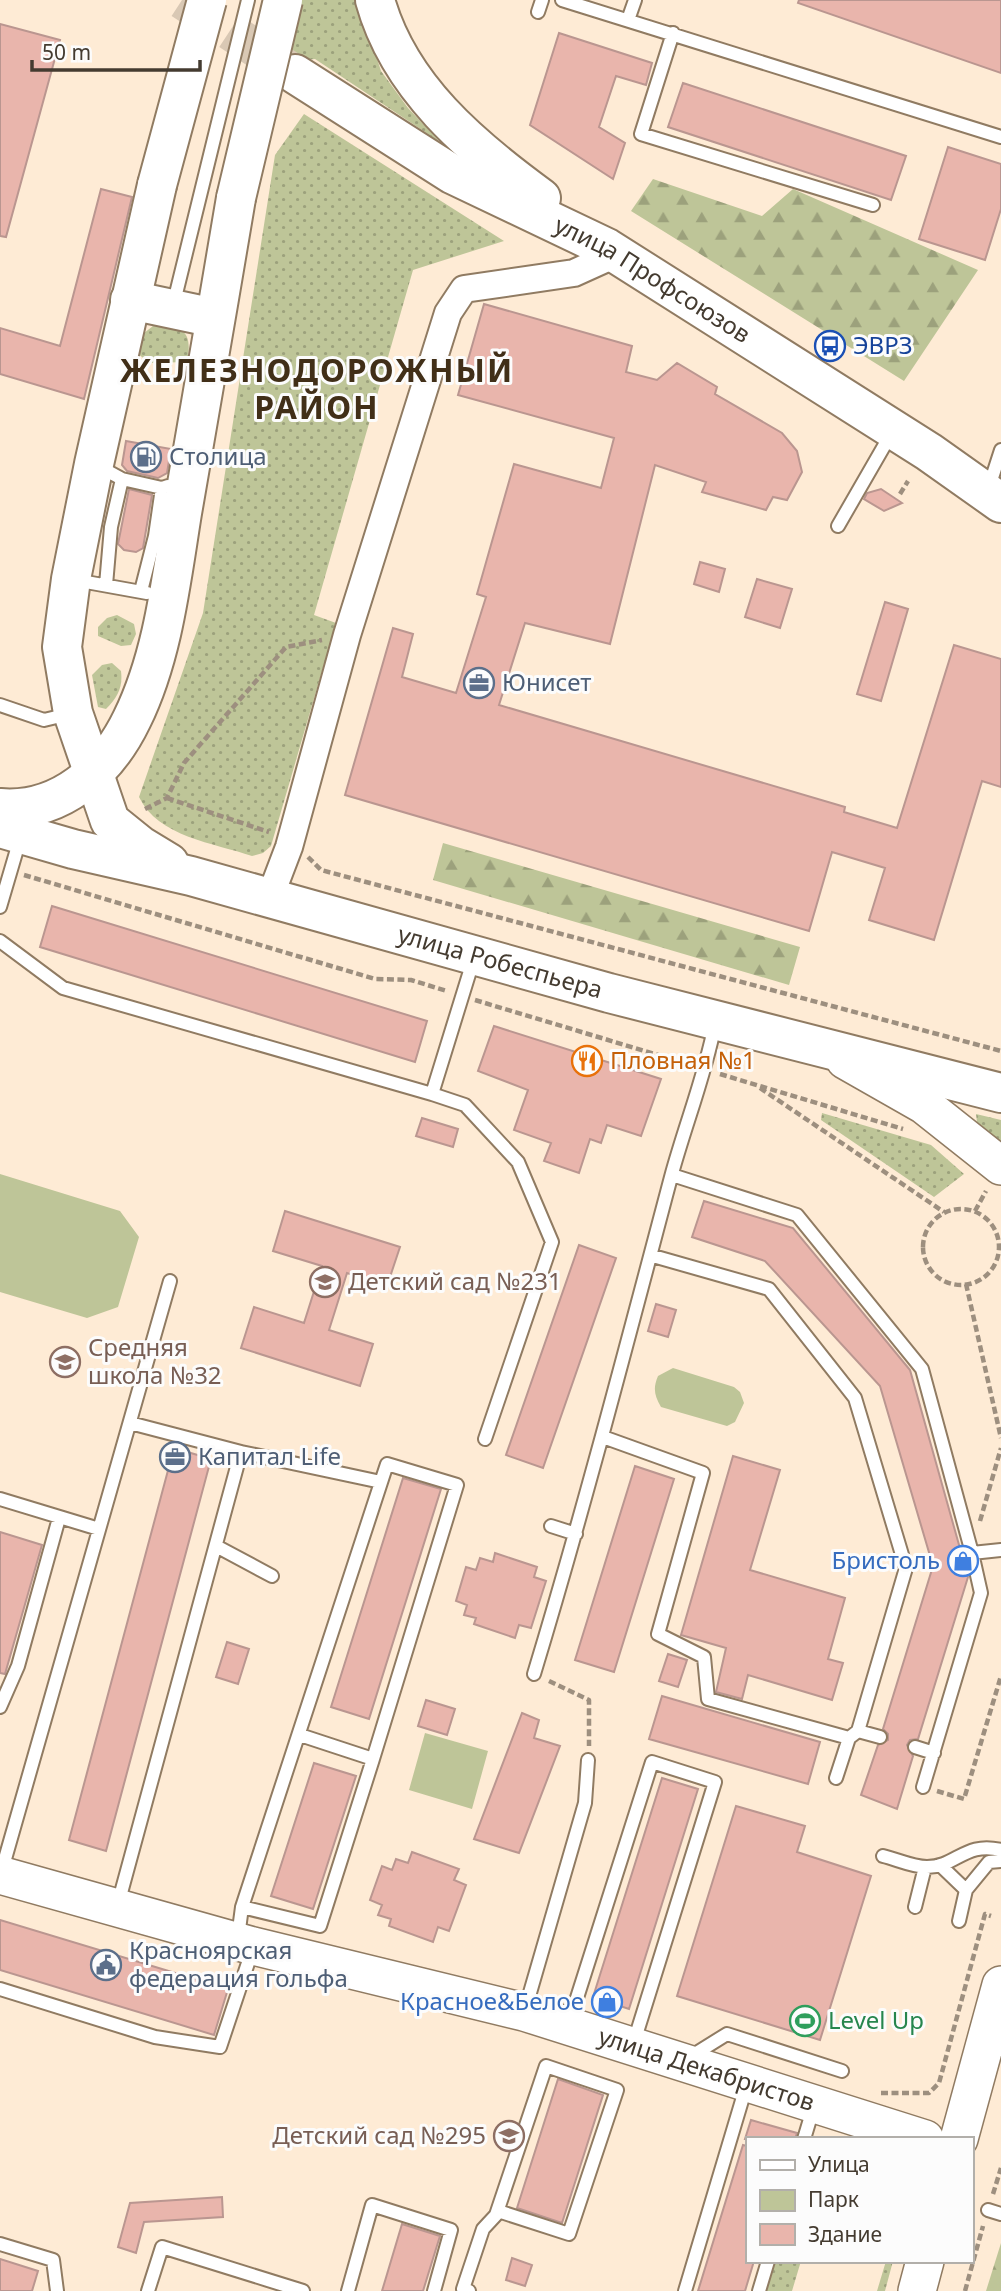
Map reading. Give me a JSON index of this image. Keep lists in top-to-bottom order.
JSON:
{
  "streets": {
    "main road": ["улица Профсоюзов", "улица Робеспьера"],
    "street": ["улица Декабристов"]
  },
  "districts": ["ЖЕЛЕЗНОДОРОЖНЫЙ РАЙОН"],
  "places": {
    "bus stop": ["ЭВРЗ"],
    "fuel station": ["Столица"],
    "office": ["Юнисет", "Капитал Life"],
    "restaurant": ["Пловная №1"],
    "school or university": ["Детский сад №231", "Средняя школа №32", "Детский сад №295"],
    "shop": ["Бристоль", "Красное&Белое"],
    "public building": ["Красноярская федерация гольфа"],
    "sports": ["Level Up"]
  },
  "legend": ["Улица", "Парк", "Здание"],
  "scale_bar": "50 m"
}
